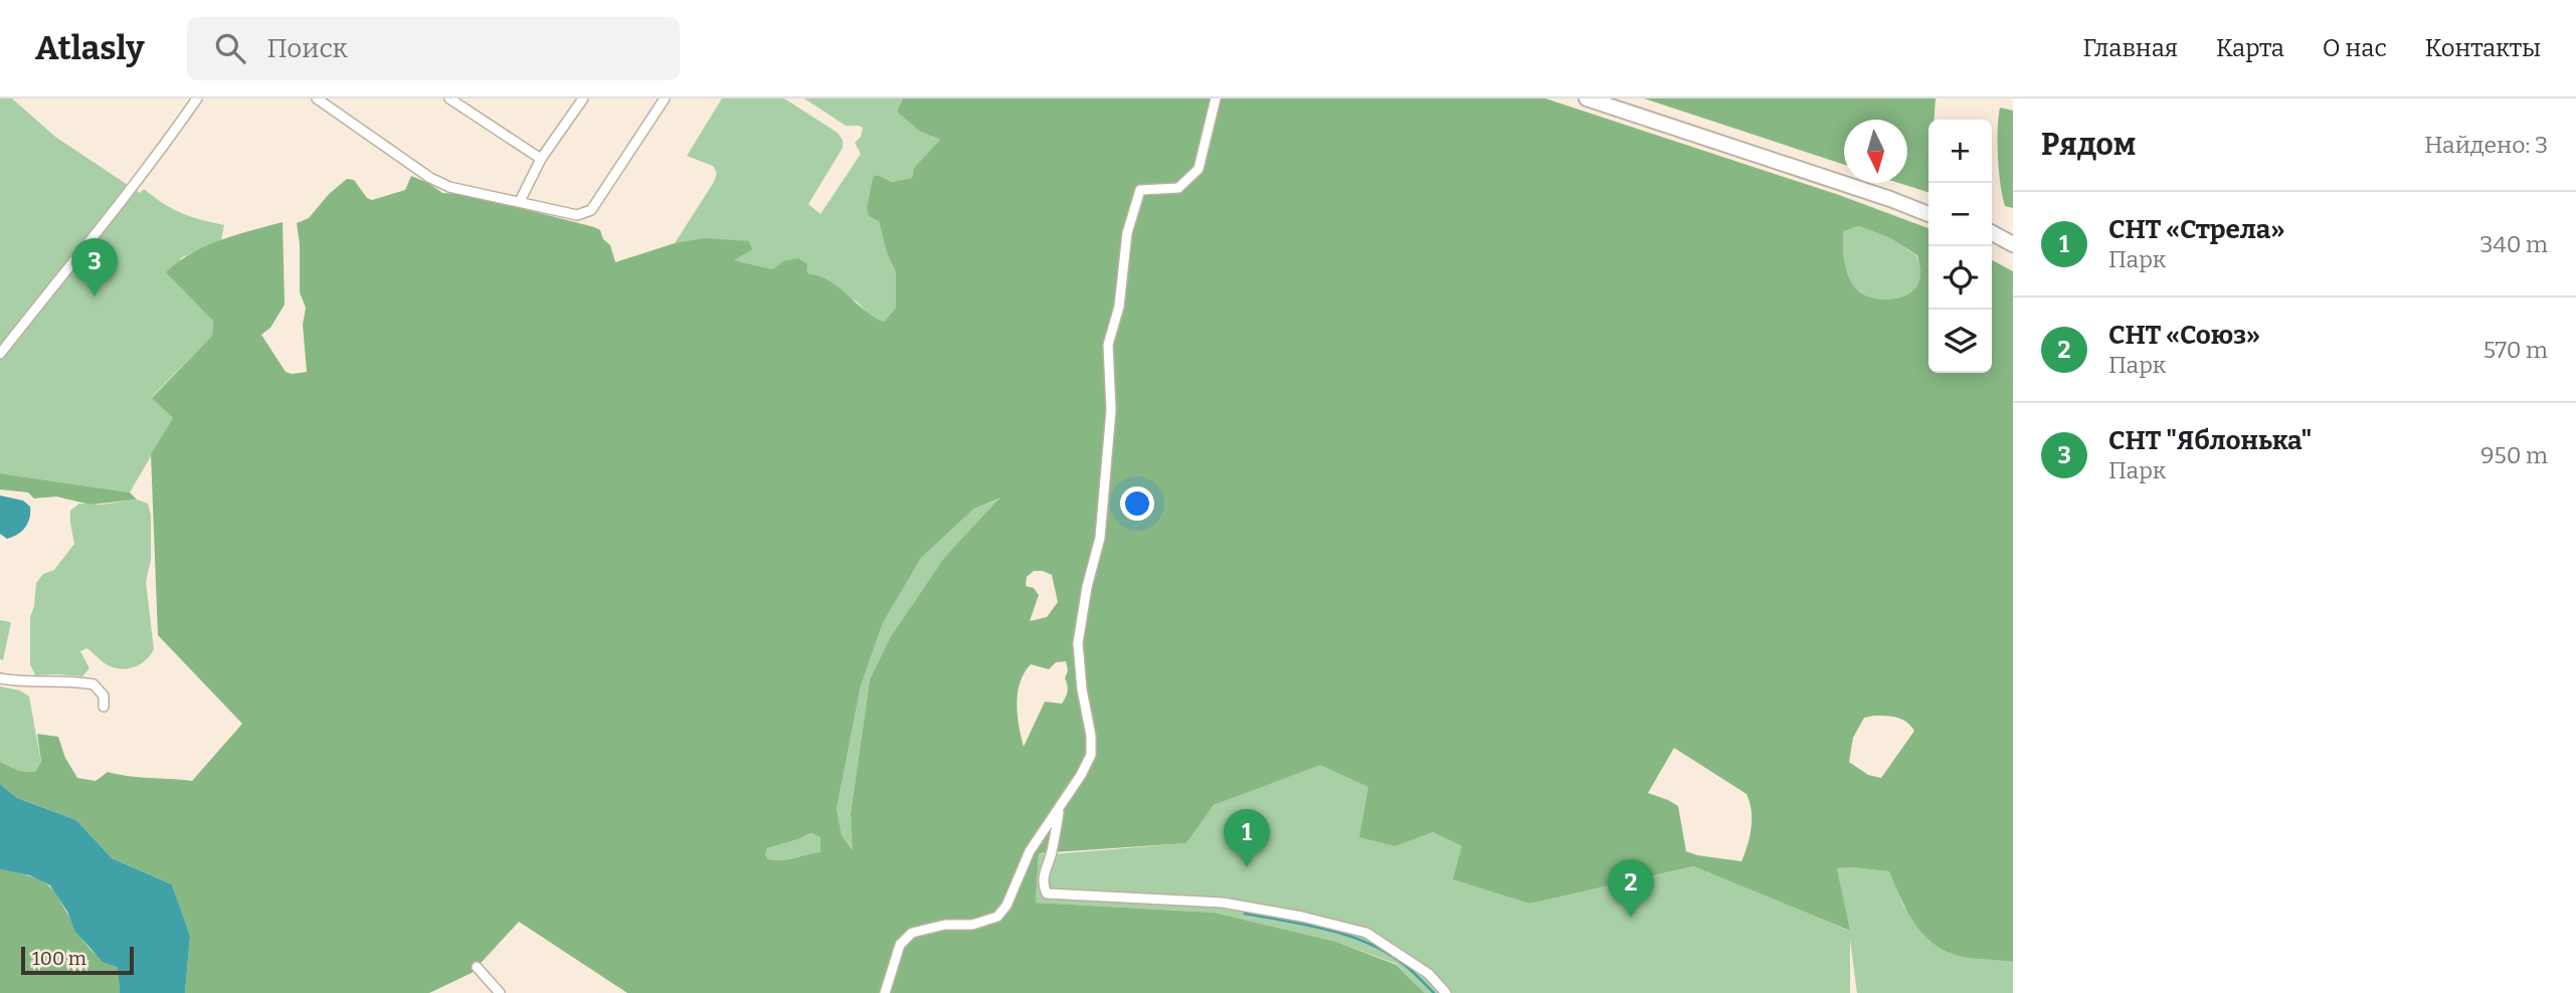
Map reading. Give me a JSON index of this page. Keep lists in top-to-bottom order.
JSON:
{
  "scale_bar": "100 m",
  "north": "bottom",
  "page": {
    "header": "Atlasly",
    "search": "Поиск",
    "nav": [
      "Главная",
      "Карта",
      "О нас",
      "Контакты"
    ],
    "heading": ["Рядом", "Найдено: 3"],
    "map_buttons": ["+", "−"],
    "list": [
      {
        "mark": "1",
        "name": "СНТ «Стрела»",
        "note": "Парк",
        "value": "340 m"
      },
      {
        "mark": "2",
        "name": "СНТ «Союз»",
        "note": "Парк",
        "value": "570 m"
      },
      {
        "mark": "3",
        "name": "СНТ \"Яблонька\"",
        "note": "Парк",
        "value": "950 m"
      }
    ],
    "pins": ["3", "1", "2"],
    "scale": "100 m"
  }
}
